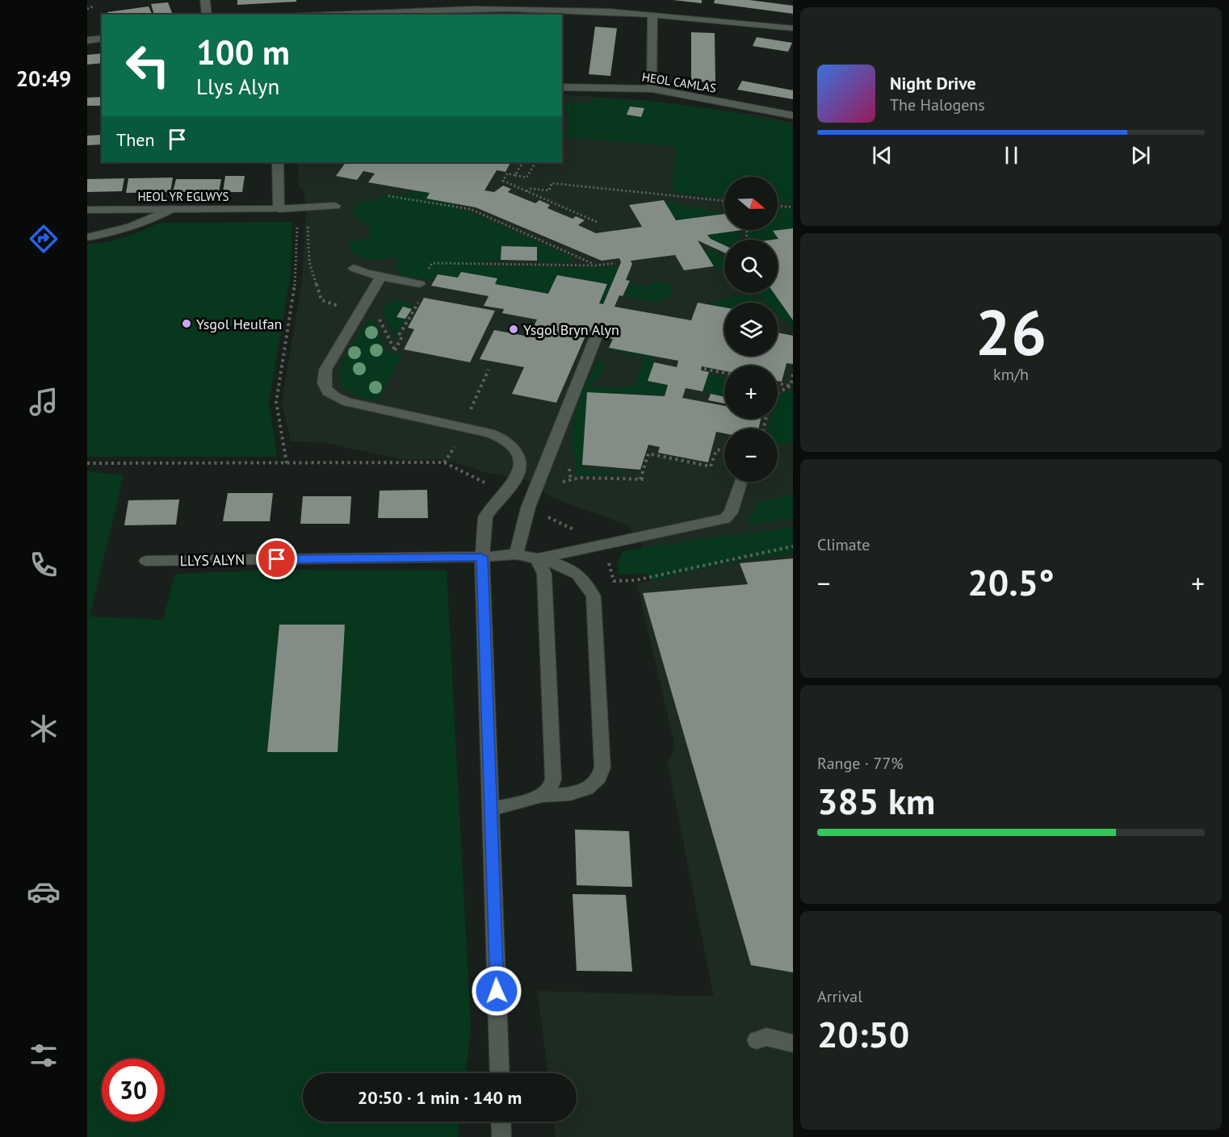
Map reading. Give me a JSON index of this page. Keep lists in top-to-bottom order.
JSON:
{
  "streets": {
    "street": ["HEOL CAMLAS", "HEOL YR EGLWYS", "LLYS ALYN"]
  },
  "places": ["Ysgol Heulfan", "Ysgol Bryn Alyn"],
  "north": "right",
  "page": {
    "tabs": "20:49",
    "turn": ["100 m", "Llys Alyn"],
    "song": ["Night Drive", "The Halogens"],
    "then": "Then",
    "map_buttons": ["+", "−"],
    "tile": [
      ["26", "km/h"],
      "Climate",
      ["Range · 77%", "385 km"],
      ["Arrival", "20:50"]
    ],
    "heat": ["−", "20.5°", "+"],
    "limit": "30",
    "trip": "20:50 · 1 min · 140 m"
  }
}
